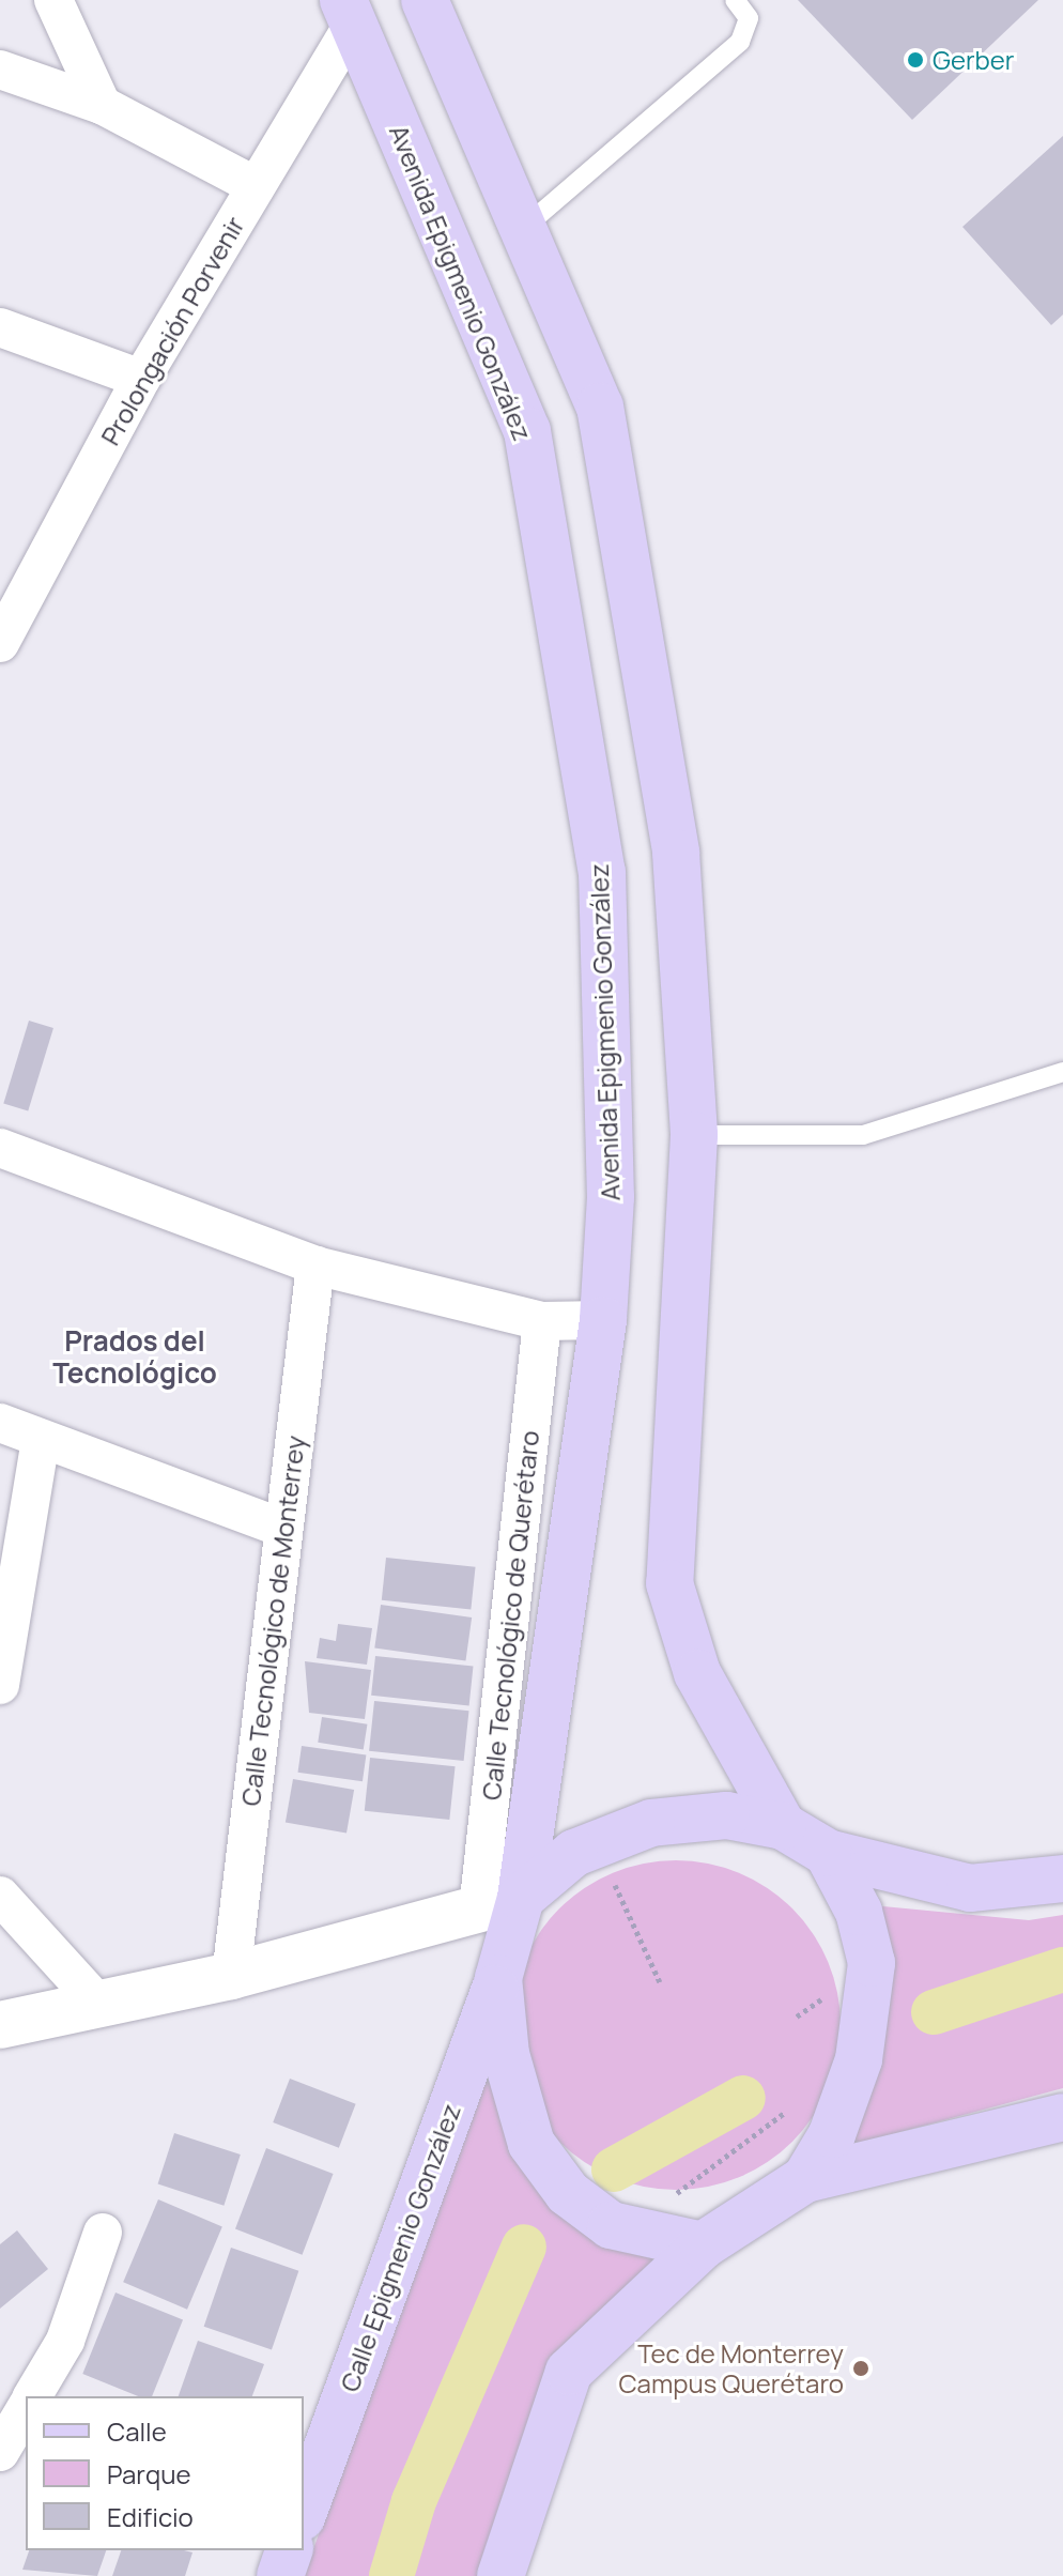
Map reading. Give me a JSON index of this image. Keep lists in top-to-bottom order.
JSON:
{
  "streets": {
    "main road": ["Avenida Epigmenio González", "Calle Epigmenio González"],
    "street": ["Prolongación Porvenir", "Calle Tecnológico de Querétaro", "Calle Tecnológico de Monterrey"]
  },
  "crossings": [
    ["Avenida Epigmenio González", "Prolongación Porvenir"],
    ["Avenida Epigmenio González", "Calle Tecnológico de Querétaro"],
    ["Avenida Epigmenio González", "Calle Epigmenio González"],
    ["Calle Tecnológico de Querétaro", "Calle Epigmenio González"]
  ],
  "districts": ["Prados del Tecnológico"],
  "places": ["Gerber", "Tec de Monterrey Campus Querétaro"],
  "legend": ["Calle", "Parque", "Edificio"]
}
